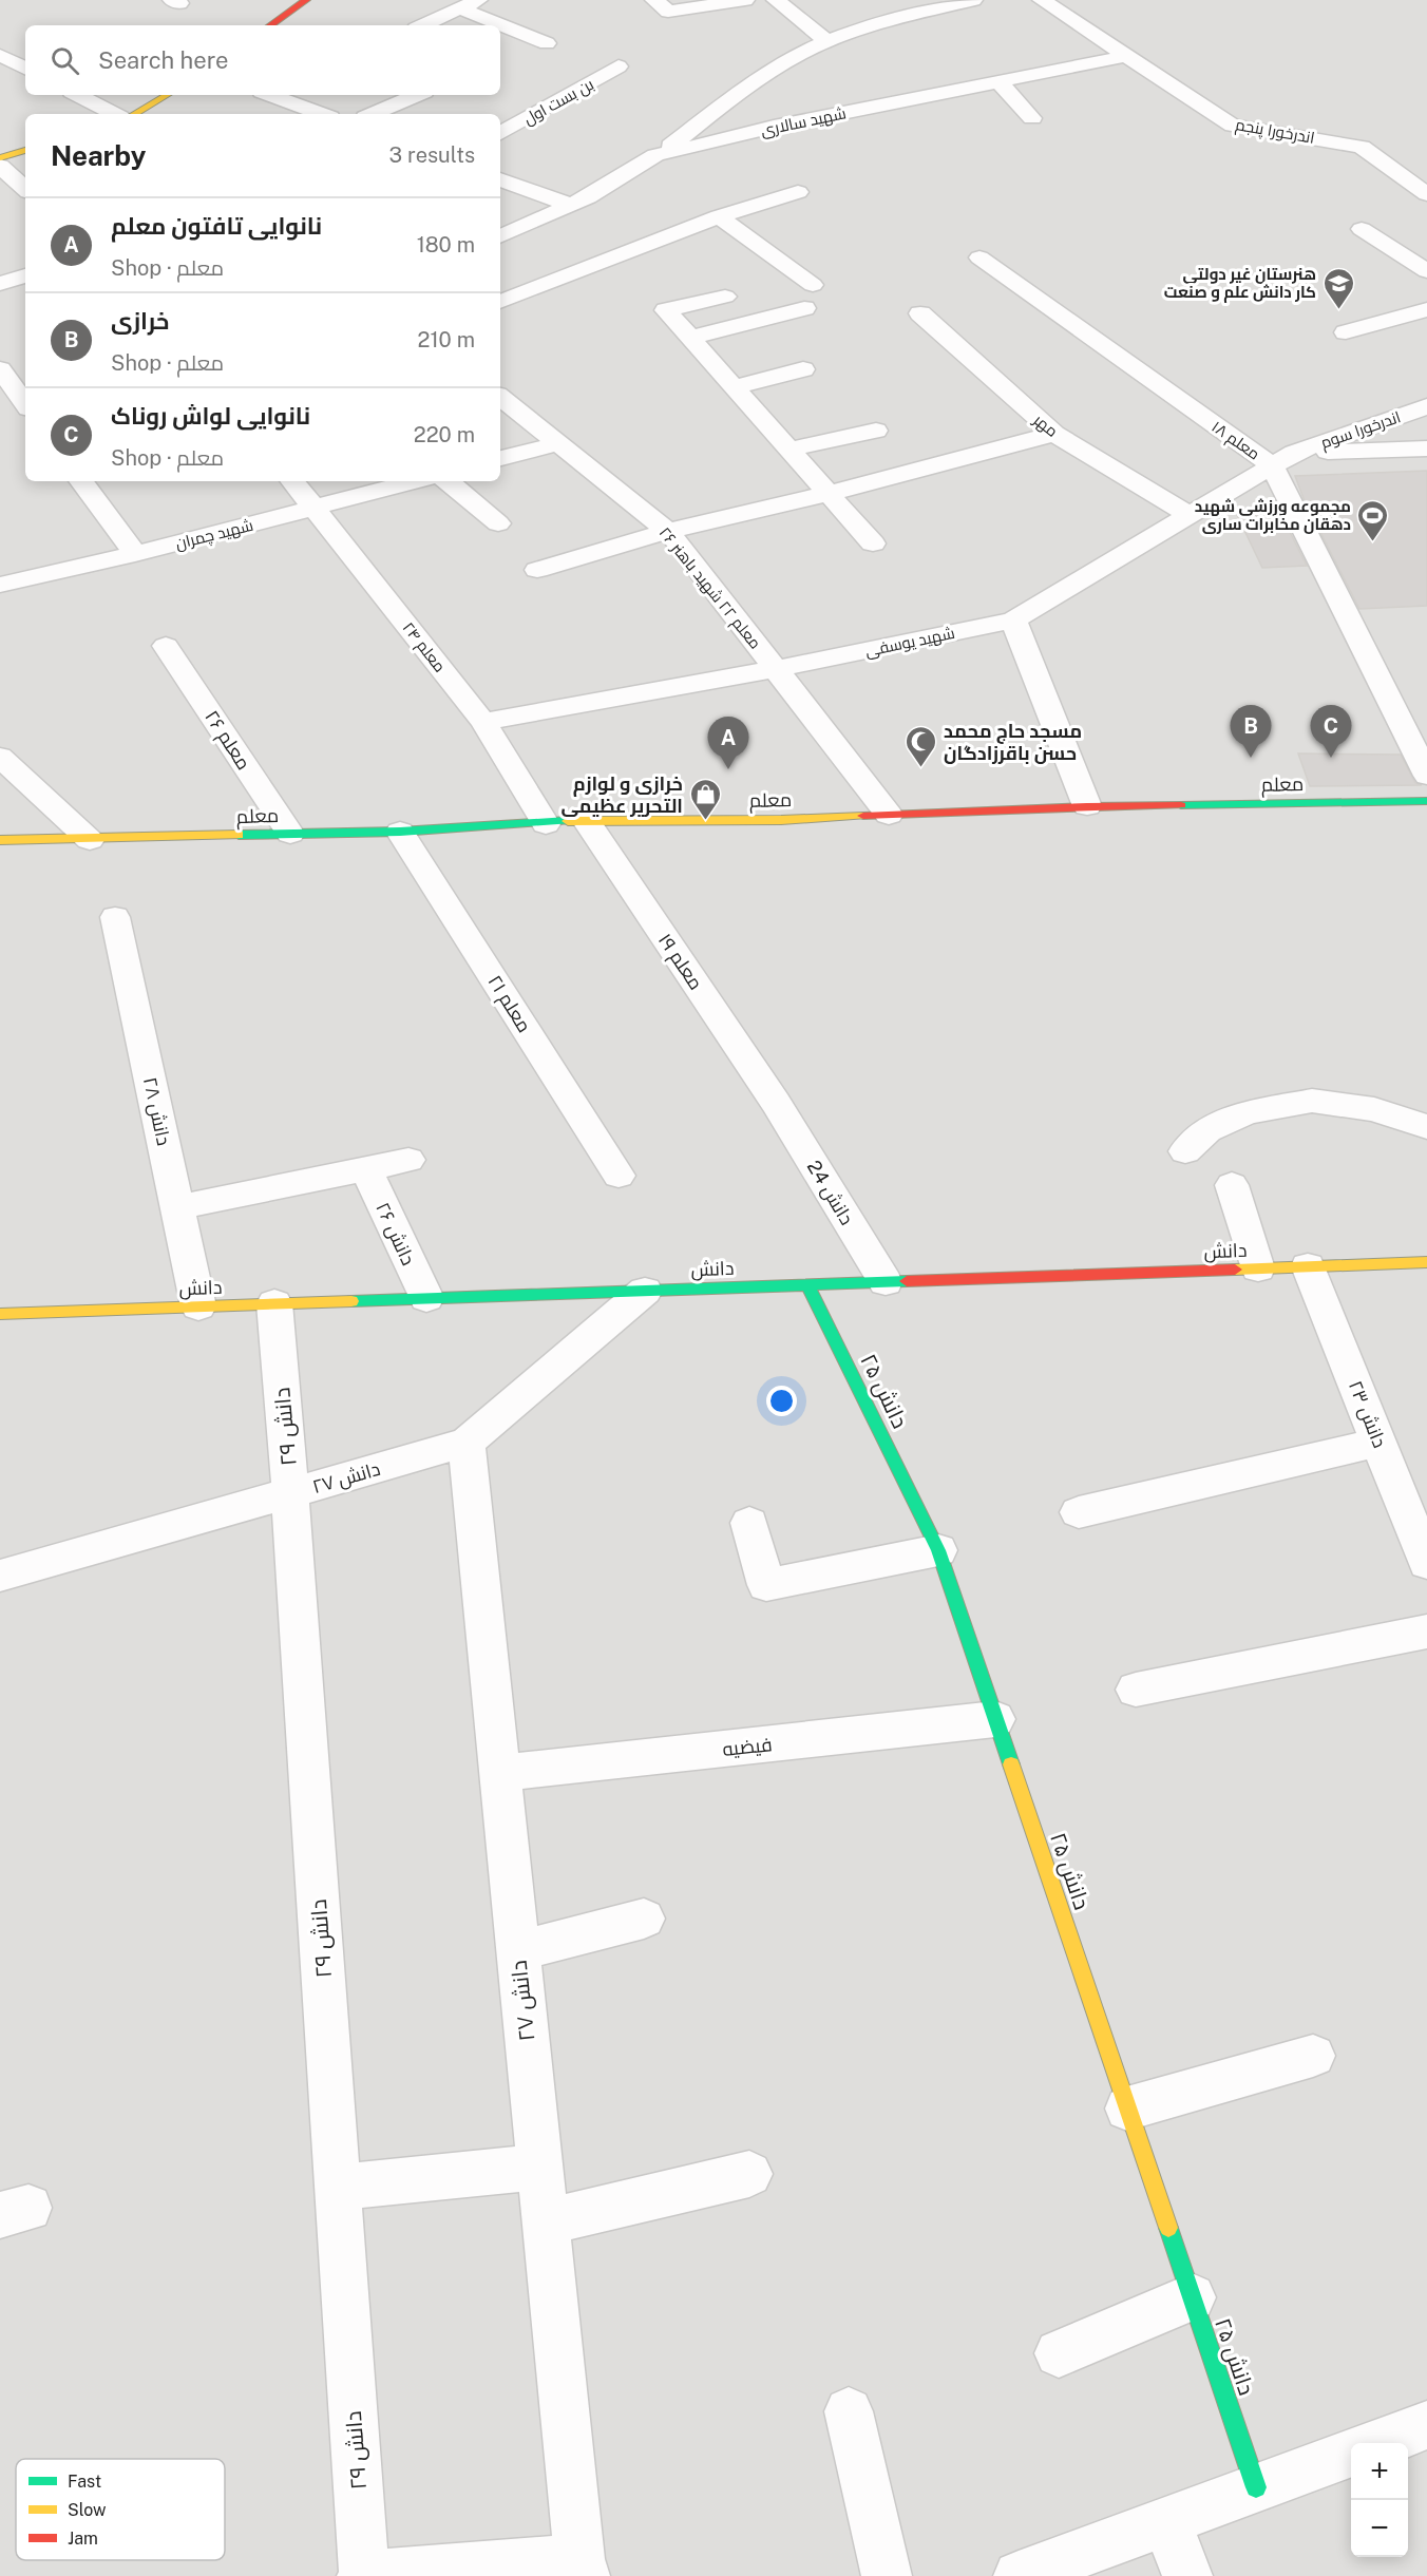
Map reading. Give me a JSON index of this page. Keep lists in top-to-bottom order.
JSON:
{
  "streets": {
    "street": [
      "بن بست اول",
      "شهید سالاری",
      "اندرخورا پنجم",
      "مهر",
      "اندرخورا سوم",
      "معلم ۱۸",
      "شهید چمران",
      "معلم ۲۲ شهید باهنر ۲۶",
      "شهید یوسفی",
      "معلم ۲۴",
      "معلم ۲۶",
      "معلم",
      "معلم ۱۹",
      "معلم ۲۱",
      "دانش ۲۸",
      "دانش 24",
      "دانش ۲۶",
      "دانش",
      "دانش ۲۵",
      "دانش ٢٣",
      "دانش ٢٩",
      "دانش ۲۷",
      "فیضیه",
      "دانش ٢٧"
    ]
  },
  "crossings": [
    ["شهید سالاری", "اندرخورا پنجم"],
    ["مهر", "شهید یوسفی"],
    ["اندرخورا سوم", "معلم ۱۸"],
    ["اندرخورا سوم", "شهید یوسفی"],
    ["معلم ۱۸", "شهید یوسفی"],
    ["شهید چمران", "معلم ۲۴"],
    ["معلم ۲۲ شهید باهنر ۲۶", "شهید یوسفی"],
    ["معلم ۲۲ شهید باهنر ۲۶", "معلم"],
    ["شهید یوسفی", "معلم ۲۴"],
    ["معلم ۲۴", "معلم"],
    ["معلم ۲۶", "معلم"],
    ["معلم", "معلم ۱۹"],
    ["معلم", "معلم ۲۱"],
    ["معلم ۱۹", "دانش 24"],
    ["دانش ۲۸", "دانش"],
    ["دانش 24", "دانش"],
    ["دانش ۲۶", "دانش"],
    ["دانش", "دانش ۲۵"],
    ["دانش", "دانش ٢٣"],
    ["دانش", "دانش ٢٩"],
    ["دانش", "دانش ۲۷"],
    ["دانش ۲۵", "فیضیه"],
    ["دانش ٢٩", "دانش ۲۷"],
    ["دانش ۲۷", "دانش ٢٧"],
    ["فیضیه", "دانش ٢٧"]
  ],
  "places": {
    "school or university": ["هنرستان غیر دولتی کار دانش علم و صنعت"],
    "sports": ["مجموعه ورزشی شهید دهقان مخابرات ساری"],
    "mosque": ["مسجد حاج محمد حسن باقرزادگان"],
    "shop": ["خرازی و لوازم التحریر عظیمی"]
  },
  "legend": ["Fast", "Slow", "Jam"],
  "page": {
    "search": "Search here",
    "heading": ["Nearby", "3 results"],
    "list": [
      {
        "mark": "A",
        "name": "نانوایی تافتون معلم",
        "note": "Shop · معلم",
        "value": "180 m"
      },
      {
        "mark": "B",
        "name": "خرازی",
        "note": "Shop · معلم",
        "value": "210 m"
      },
      {
        "mark": "C",
        "name": "نانوایی لواش روناک",
        "note": "Shop · معلم",
        "value": "220 m"
      }
    ],
    "pins": ["B", "C", "A"],
    "map_buttons": ["+", "−"]
  }
}
